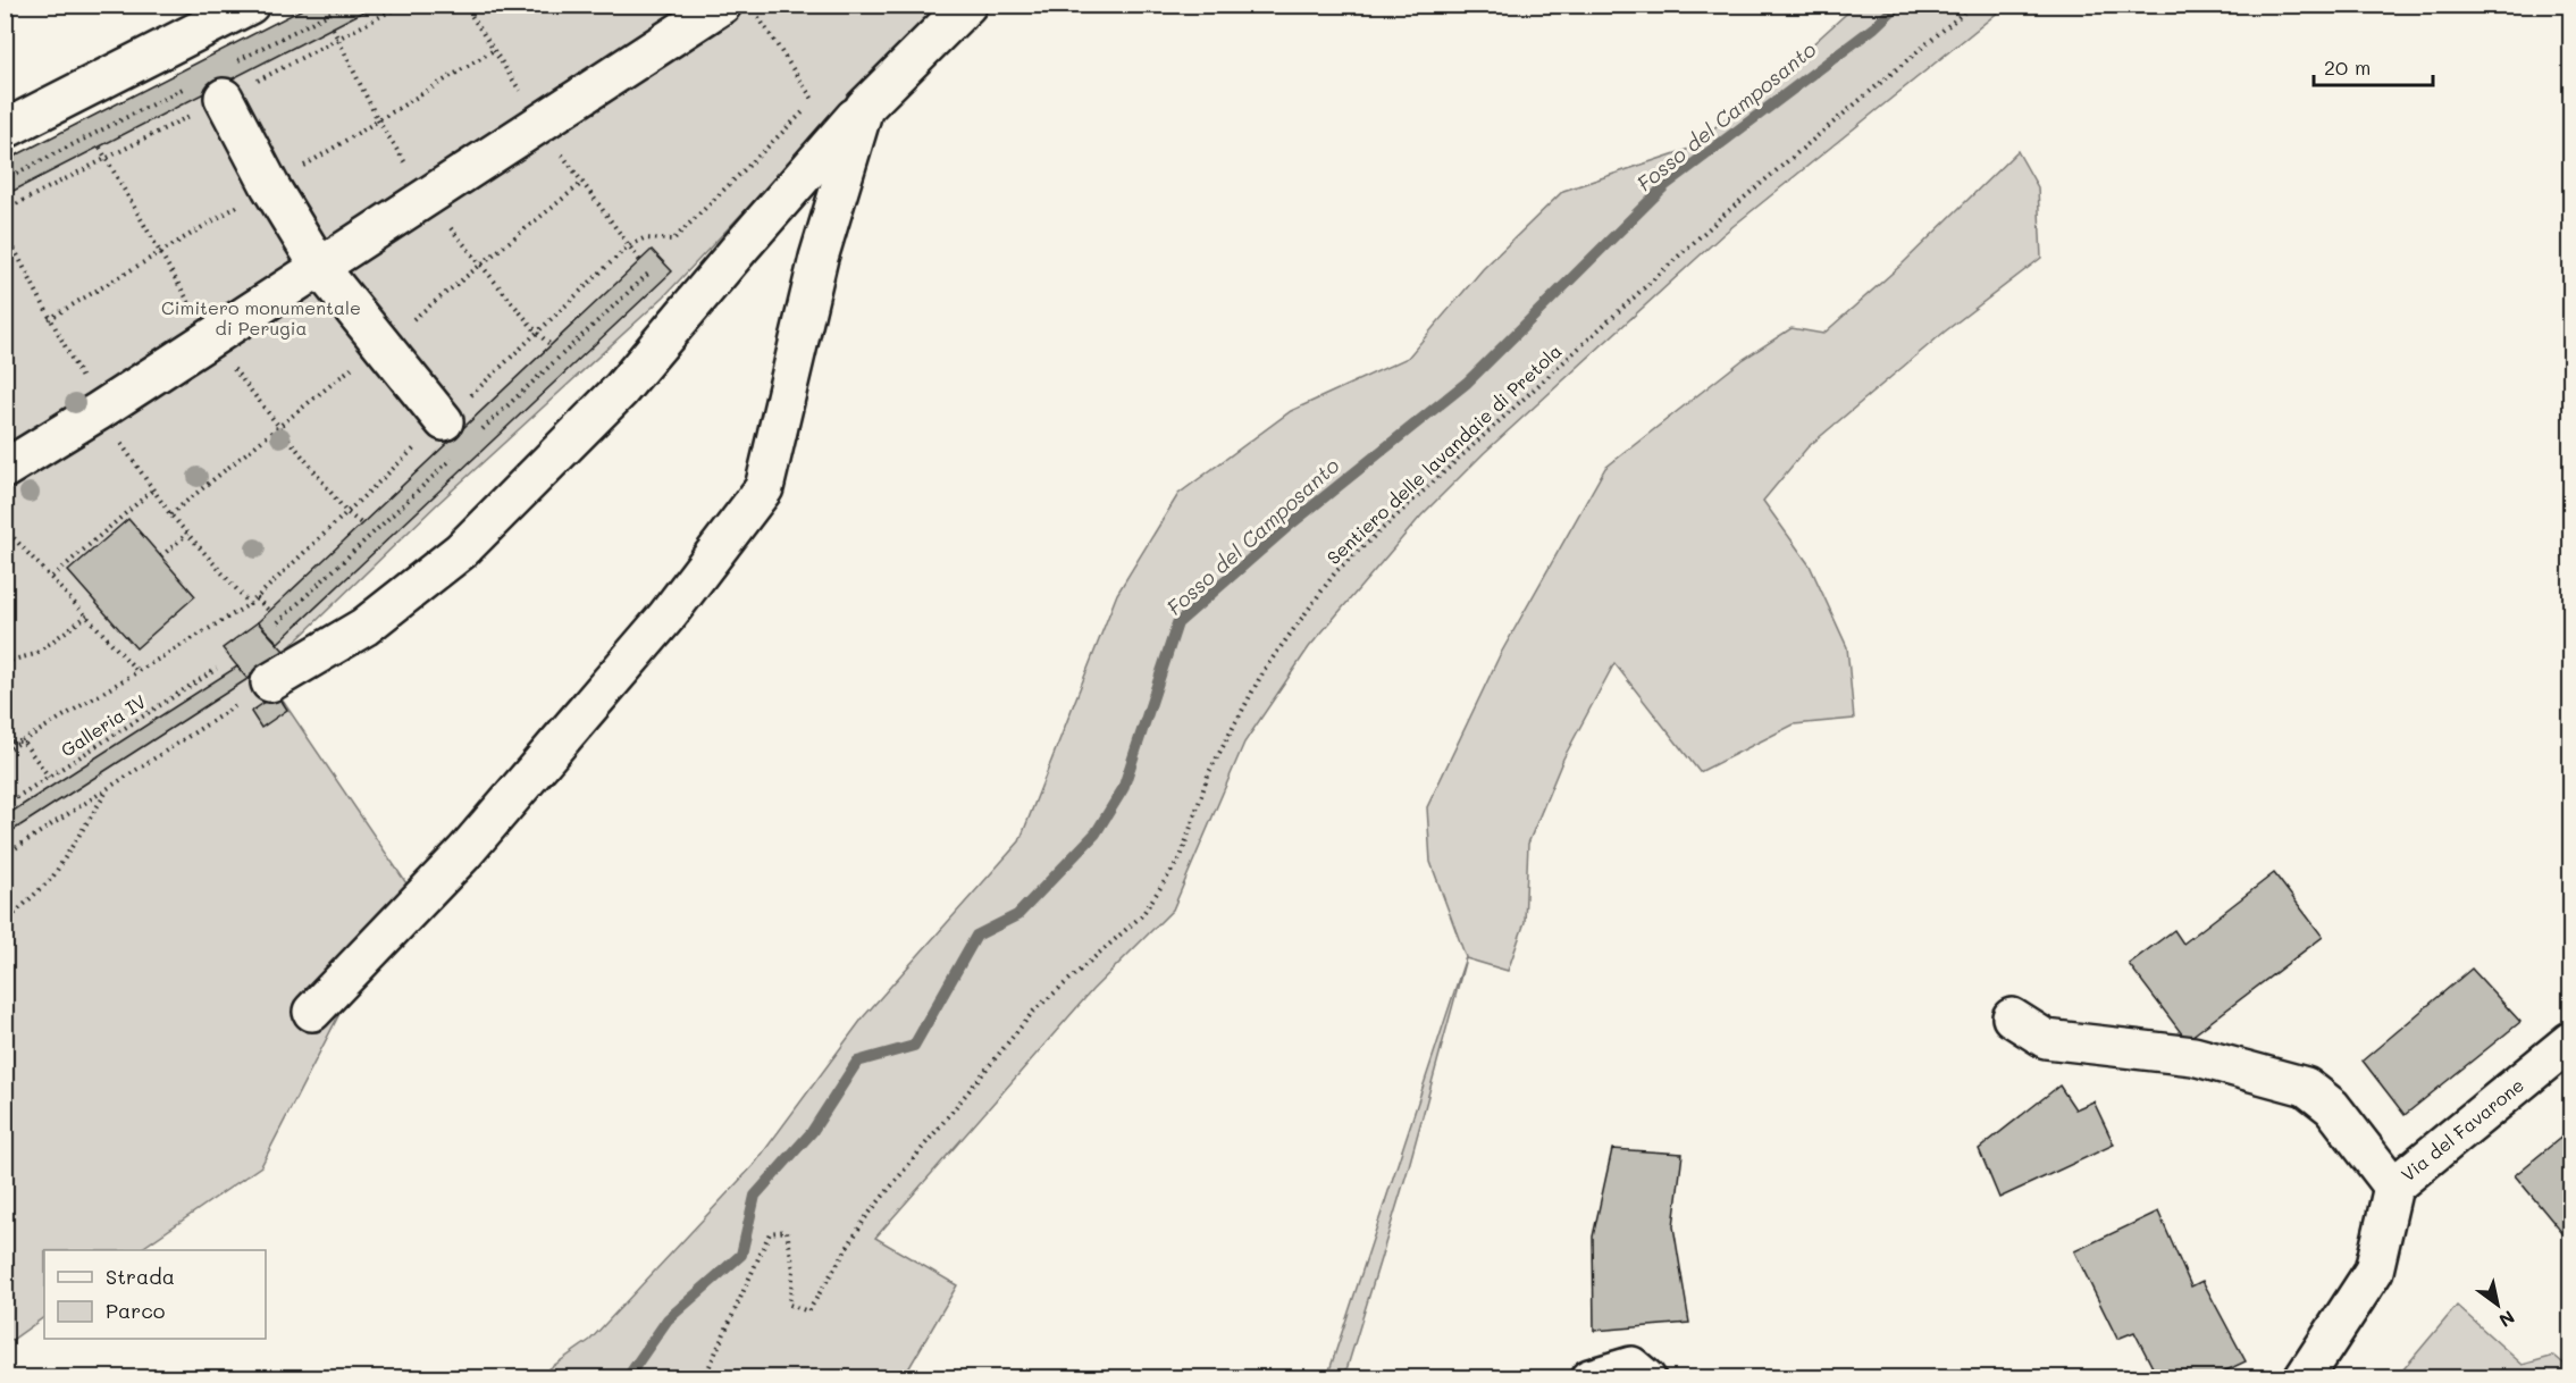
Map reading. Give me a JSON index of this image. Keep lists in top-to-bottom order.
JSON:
{
  "streets": {
    "street": ["Via del Favarone"],
    "path": ["Sentiero delle lavandaie di Pretola", "Galleria IV"]
  },
  "water": ["Fosso del Camposanto"],
  "parks": ["Cimitero monumentale di Perugia"],
  "legend": ["Strada", "Parco"],
  "scale_bar": "20 m",
  "north": "bottom right"
}
